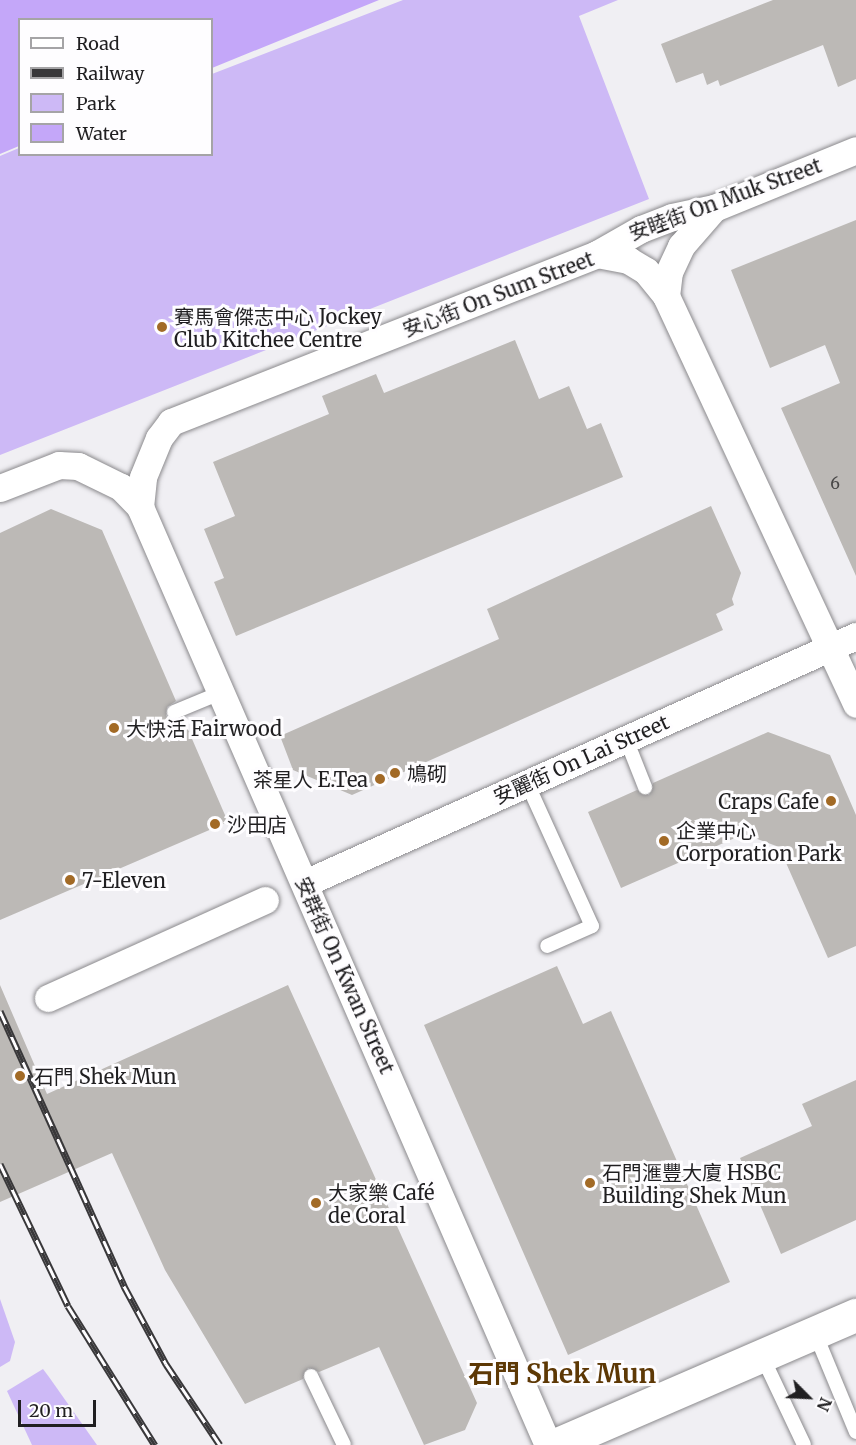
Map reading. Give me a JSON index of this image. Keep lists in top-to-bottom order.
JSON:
{
  "streets": {
    "street": [
      "安睦街 On Muk Street",
      "安心街 On Sum Street",
      "安麗街 On Lai Street",
      "安群街 On Kwan Street"
    ]
  },
  "crossings": [
    ["安睦街 On Muk Street", "安心街 On Sum Street"],
    ["安心街 On Sum Street", "安麗街 On Lai Street"],
    ["安心街 On Sum Street", "安群街 On Kwan Street"],
    ["安麗街 On Lai Street", "安群街 On Kwan Street"]
  ],
  "districts": ["石門 Shek Mun"],
  "places": [
    "賽馬會傑志中心 Jockey Club Kitchee Centre",
    "大快活 Fairwood",
    "鳩砌",
    "茶星人 E.Tea",
    "Craps Cafe",
    "沙田店",
    "企業中心 Corporation Park",
    "7-Eleven",
    "石門 Shek Mun",
    "石門滙豐大廈 HSBC Building Shek Mun",
    "大家樂 Café de Coral"
  ],
  "house_numbers": ["6"],
  "legend": [
    "Road",
    "Railway",
    "Park",
    "Water"
  ],
  "scale_bar": "20 m",
  "north": "bottom right"
}
